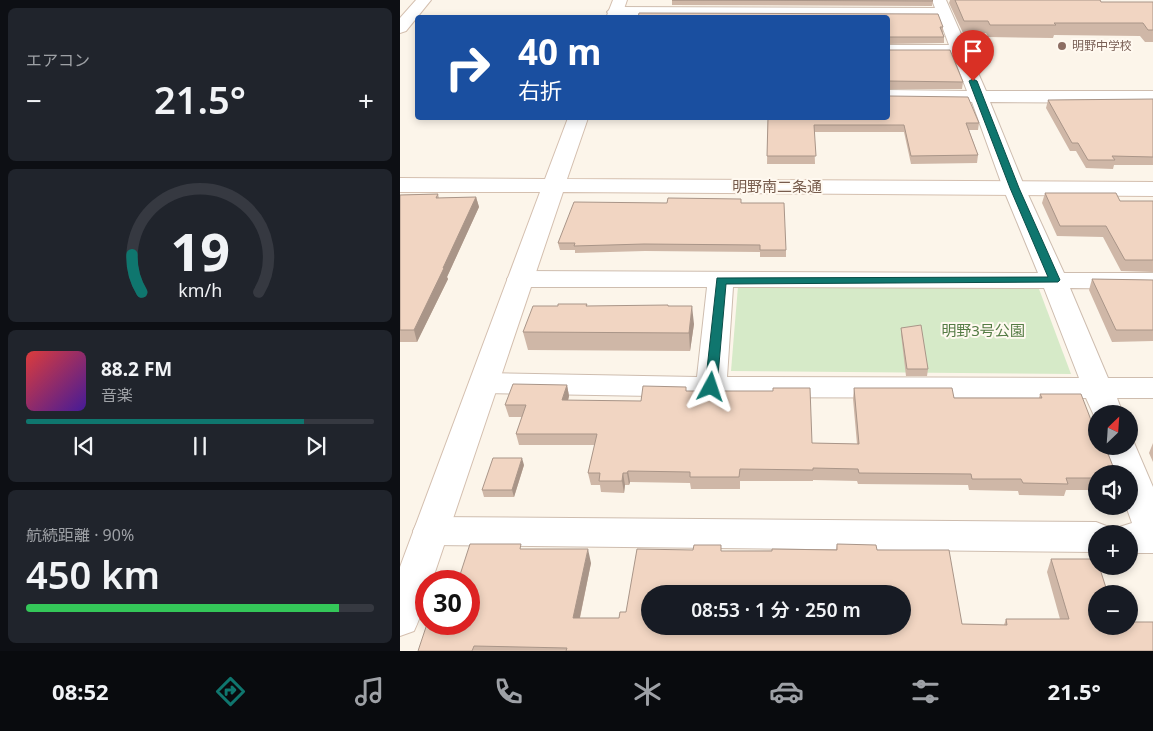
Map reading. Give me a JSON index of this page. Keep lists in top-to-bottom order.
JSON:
{
  "streets": {
    "street": ["明野南二条通"]
  },
  "parks": ["明野3号公園"],
  "places": ["明野中学校"],
  "north": "top right",
  "page": {
    "tile": [
      "エアコン",
      ["航続距離 · 90%", "450 km"]
    ],
    "turn": ["40 m", "右折"],
    "heat": ["−", "21.5°", "+"],
    "song": ["88.2 FM", "音楽"],
    "map_buttons": ["+", "−"],
    "limit": "30",
    "trip": "08:53 · 1 分 · 250 m",
    "tabs": ["08:52", "21.5°"],
    "gauge": ["19", "km/h"]
  }
}
